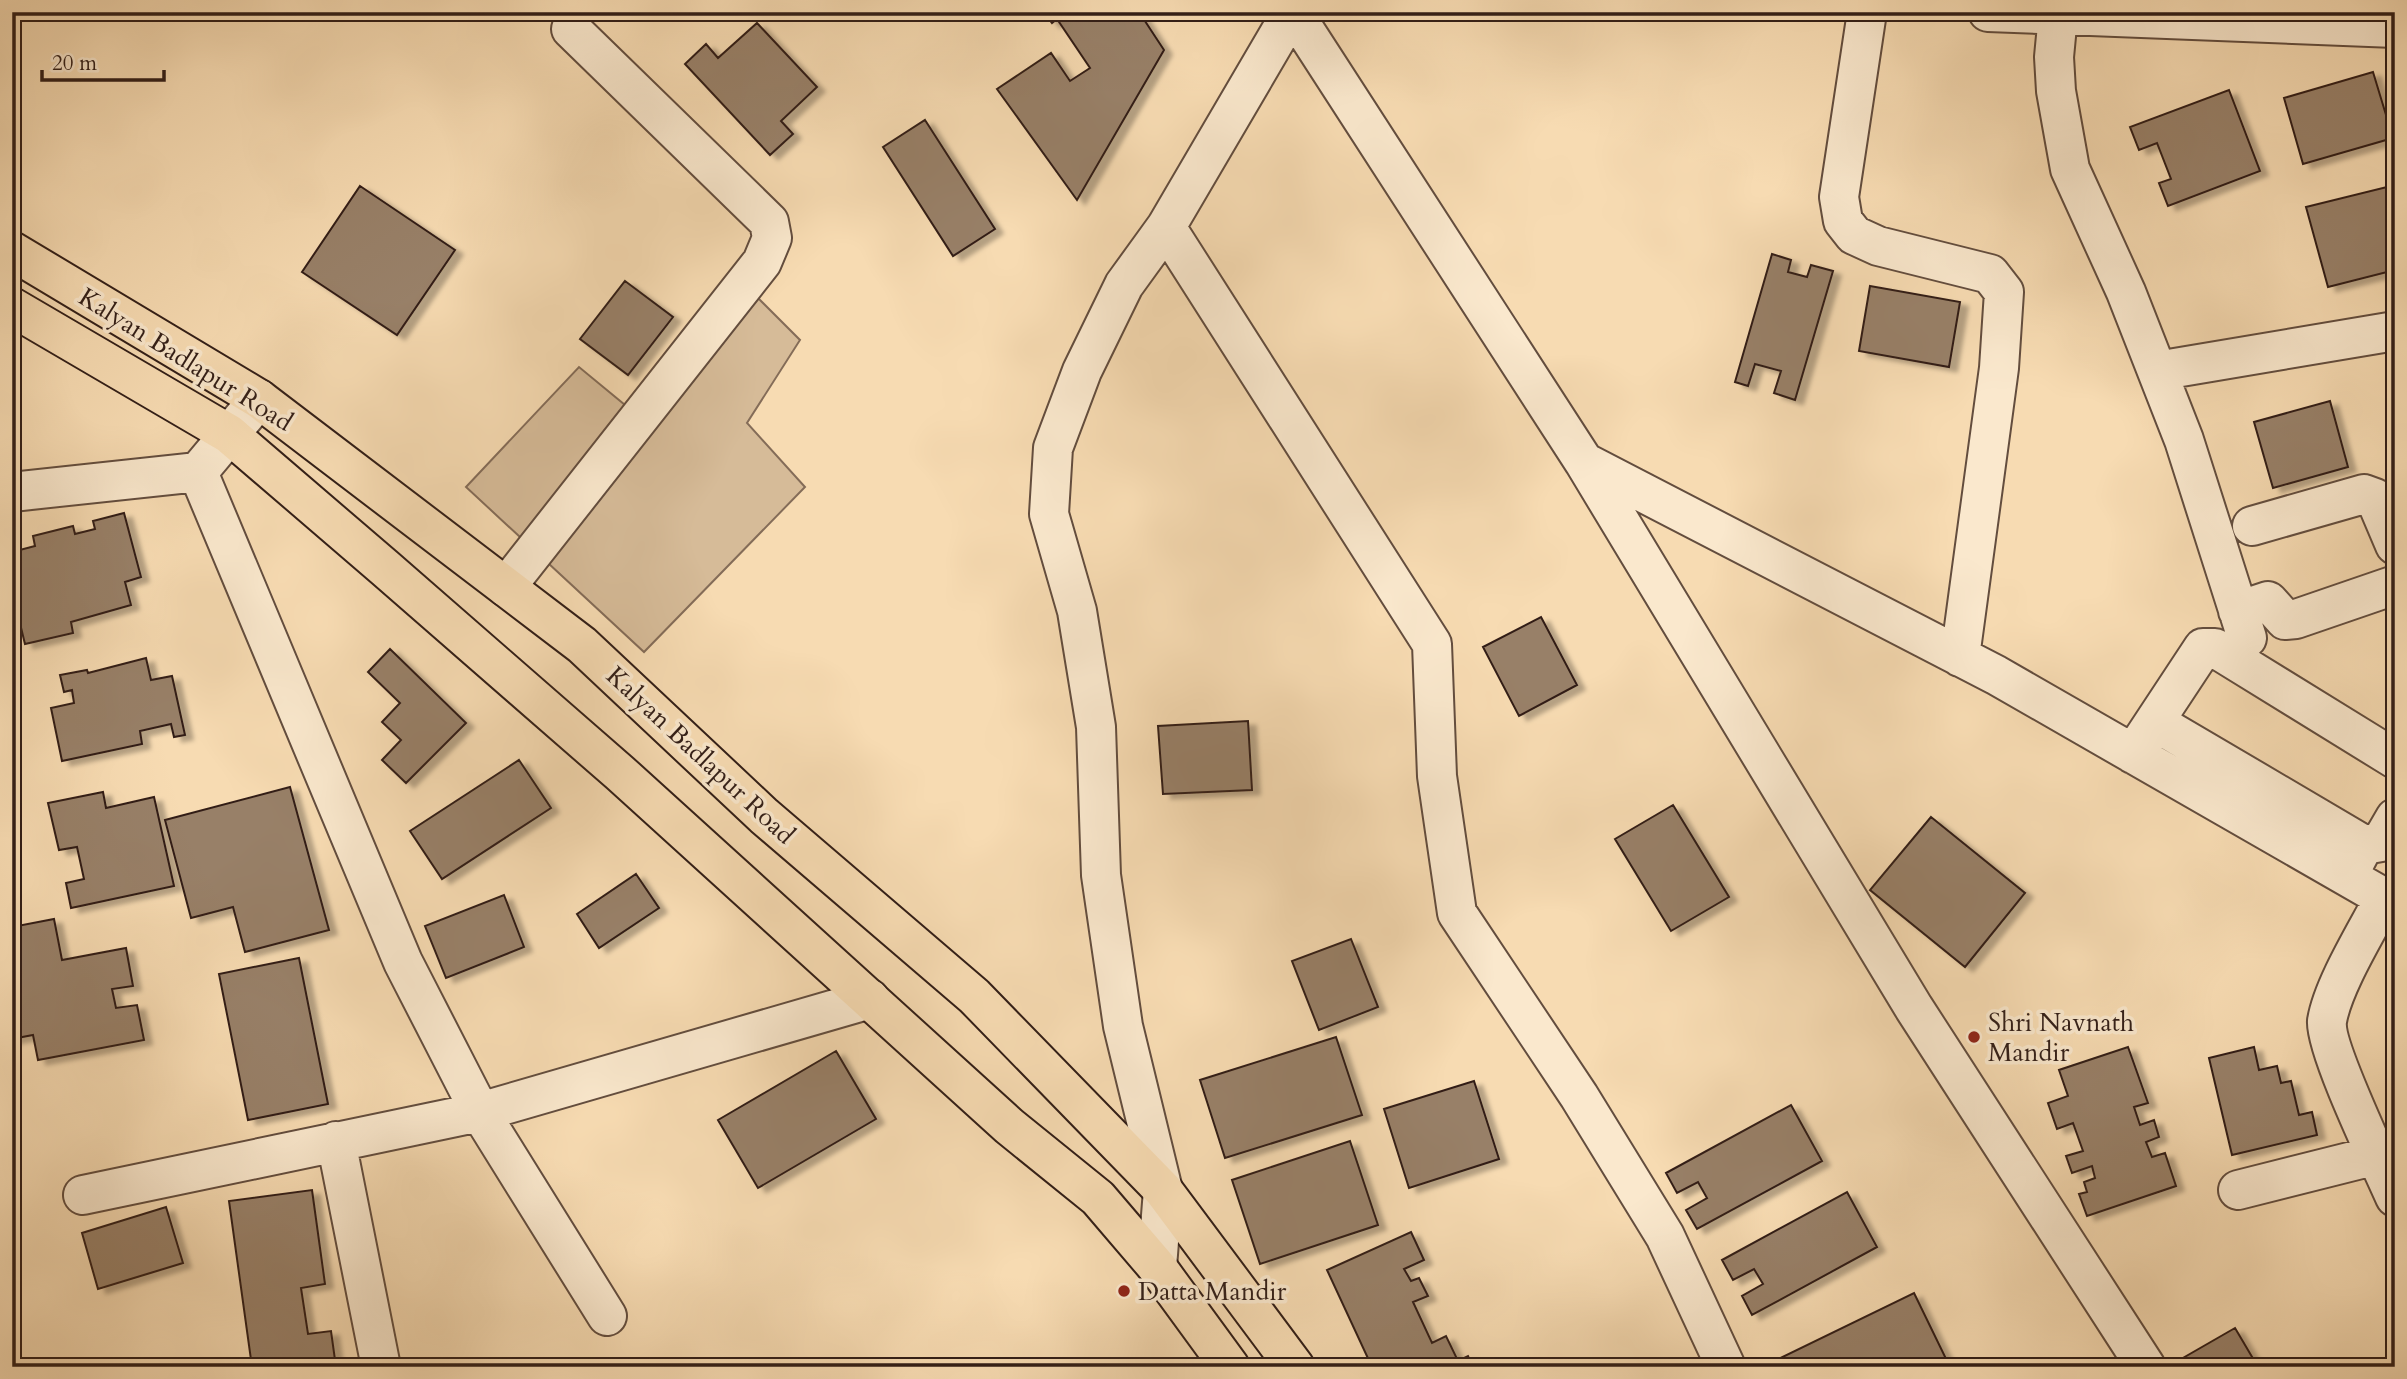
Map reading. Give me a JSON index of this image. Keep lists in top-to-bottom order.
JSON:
{
  "streets": {
    "main road": ["Kalyan Badlapur Road"]
  },
  "places": ["Shri Navnath Mandir", "Datta Mandir"],
  "scale_bar": "20 m"
}
